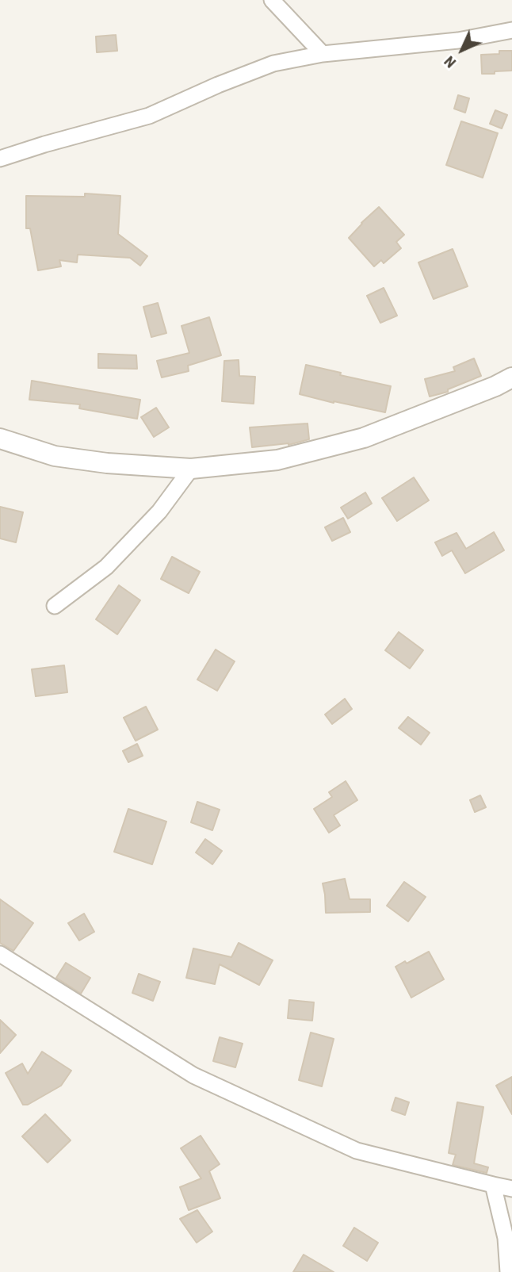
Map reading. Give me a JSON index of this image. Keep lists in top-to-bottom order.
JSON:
{
  "north": "bottom left"
}
